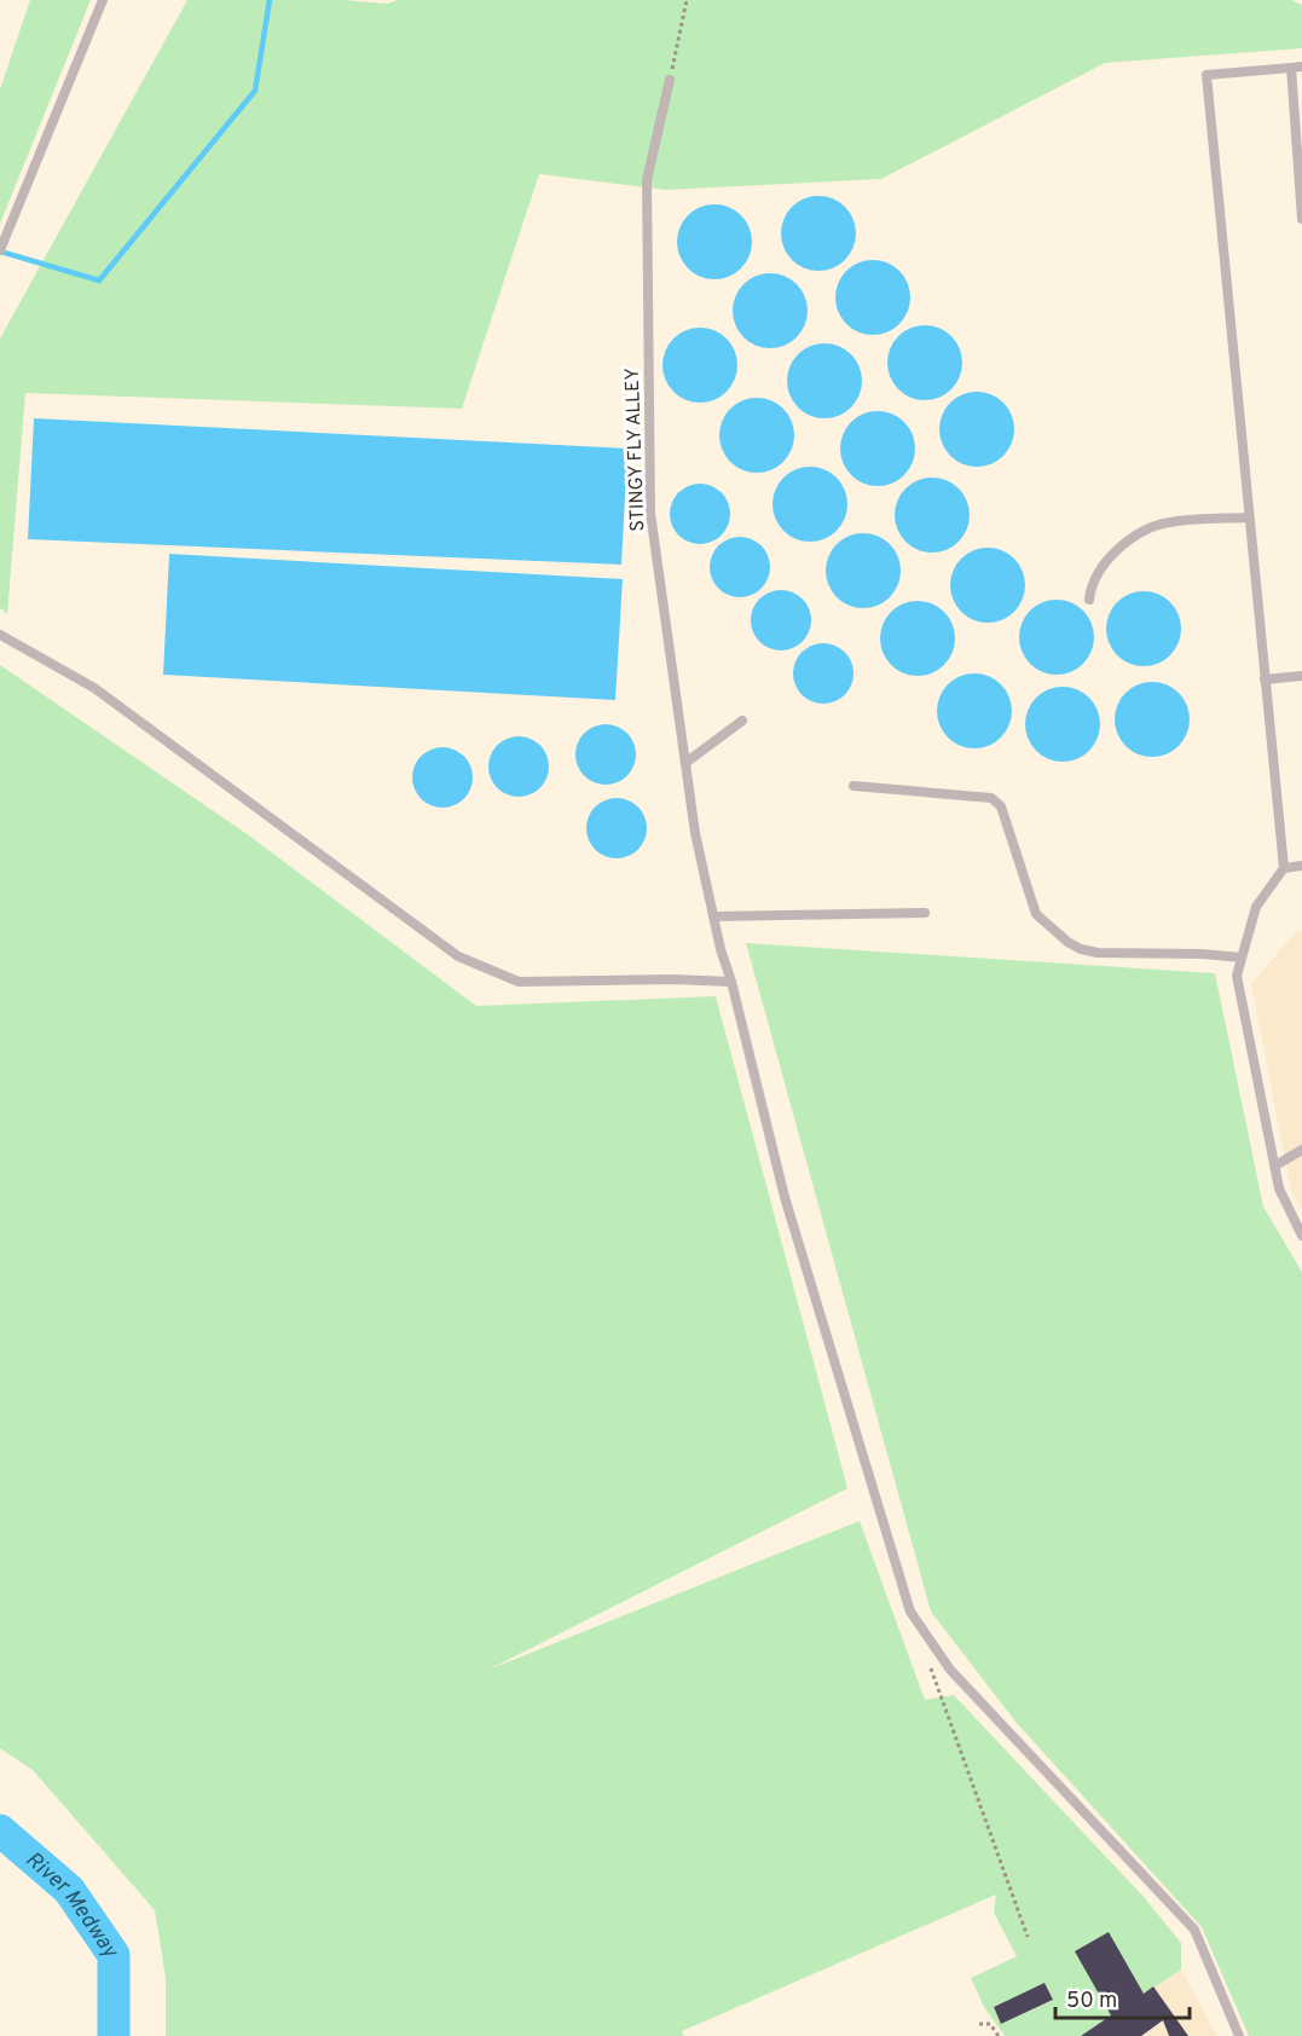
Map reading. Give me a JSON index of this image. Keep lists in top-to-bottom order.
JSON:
{
  "streets": {
    "lane": ["STINGY FLY ALLEY"]
  },
  "water": ["River Medway"],
  "scale_bar": "50 m"
}
